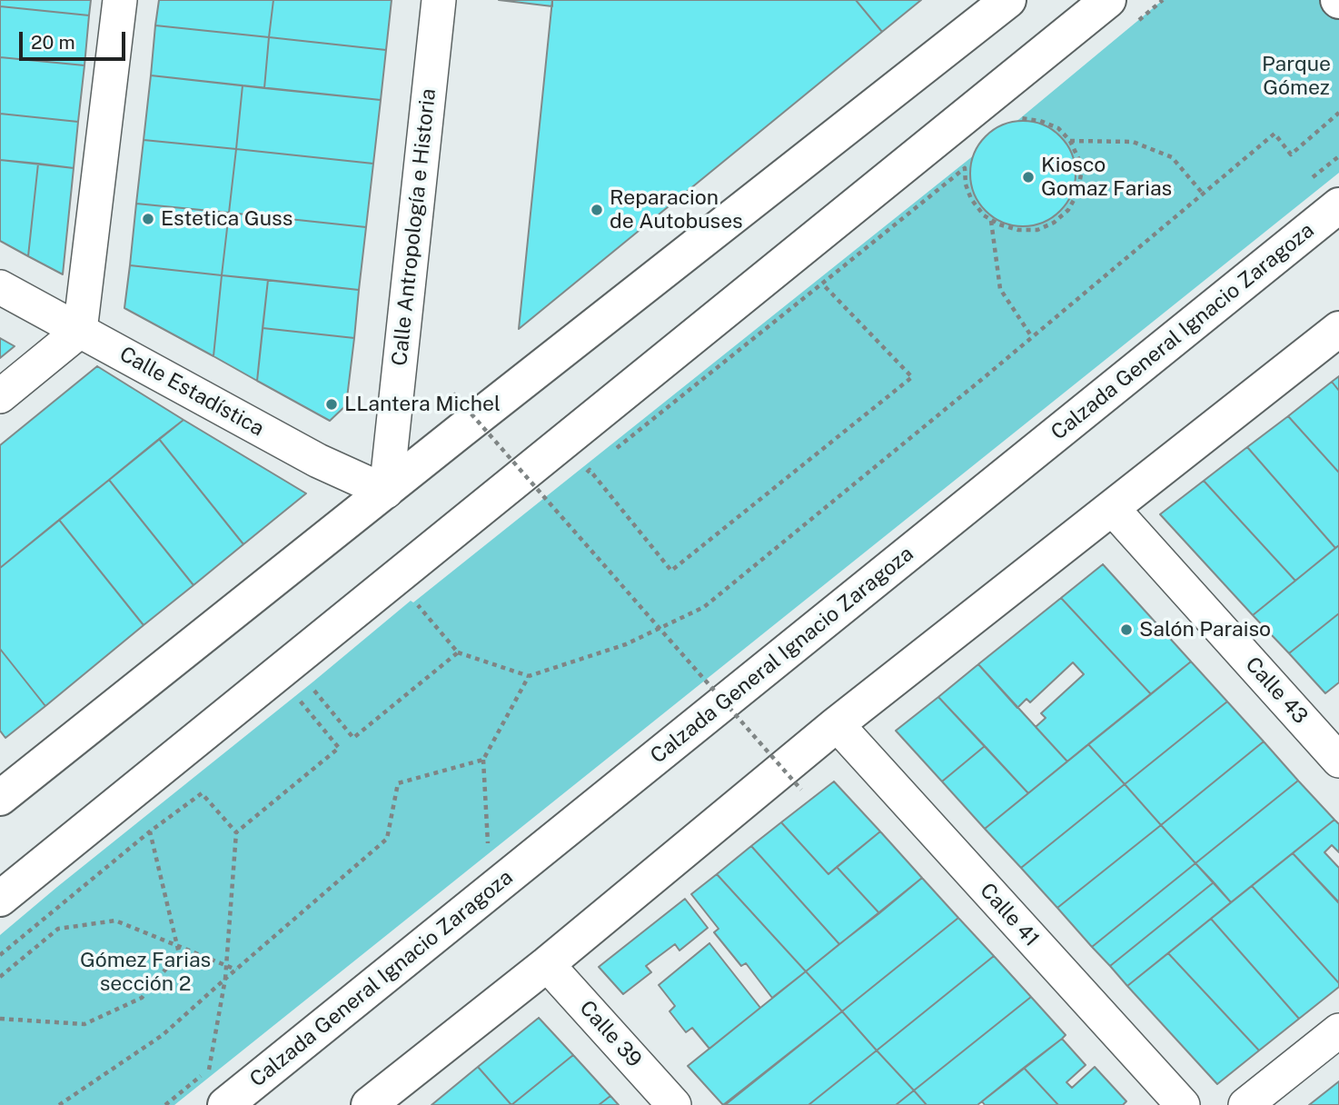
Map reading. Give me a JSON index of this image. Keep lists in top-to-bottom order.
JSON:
{
  "streets": {
    "main road": ["Calzada General Ignacio Zaragoza"],
    "street": [
      "Calle Antropología e Historia",
      "Calle Estadística",
      "Calle 43",
      "Calle 41",
      "Calle 39"
    ]
  },
  "crossings": [
    ["Calle Antropología e Historia", "Calle Estadística"]
  ],
  "parks": ["Parque Gómez", "Gómez Farias sección 2"],
  "places": [
    "Kiosco Gomaz Farias",
    "Reparacion de Autobuses",
    "Estetica Guss",
    "LLantera Michel",
    "Salón Paraiso"
  ],
  "scale_bar": "20 m"
}
